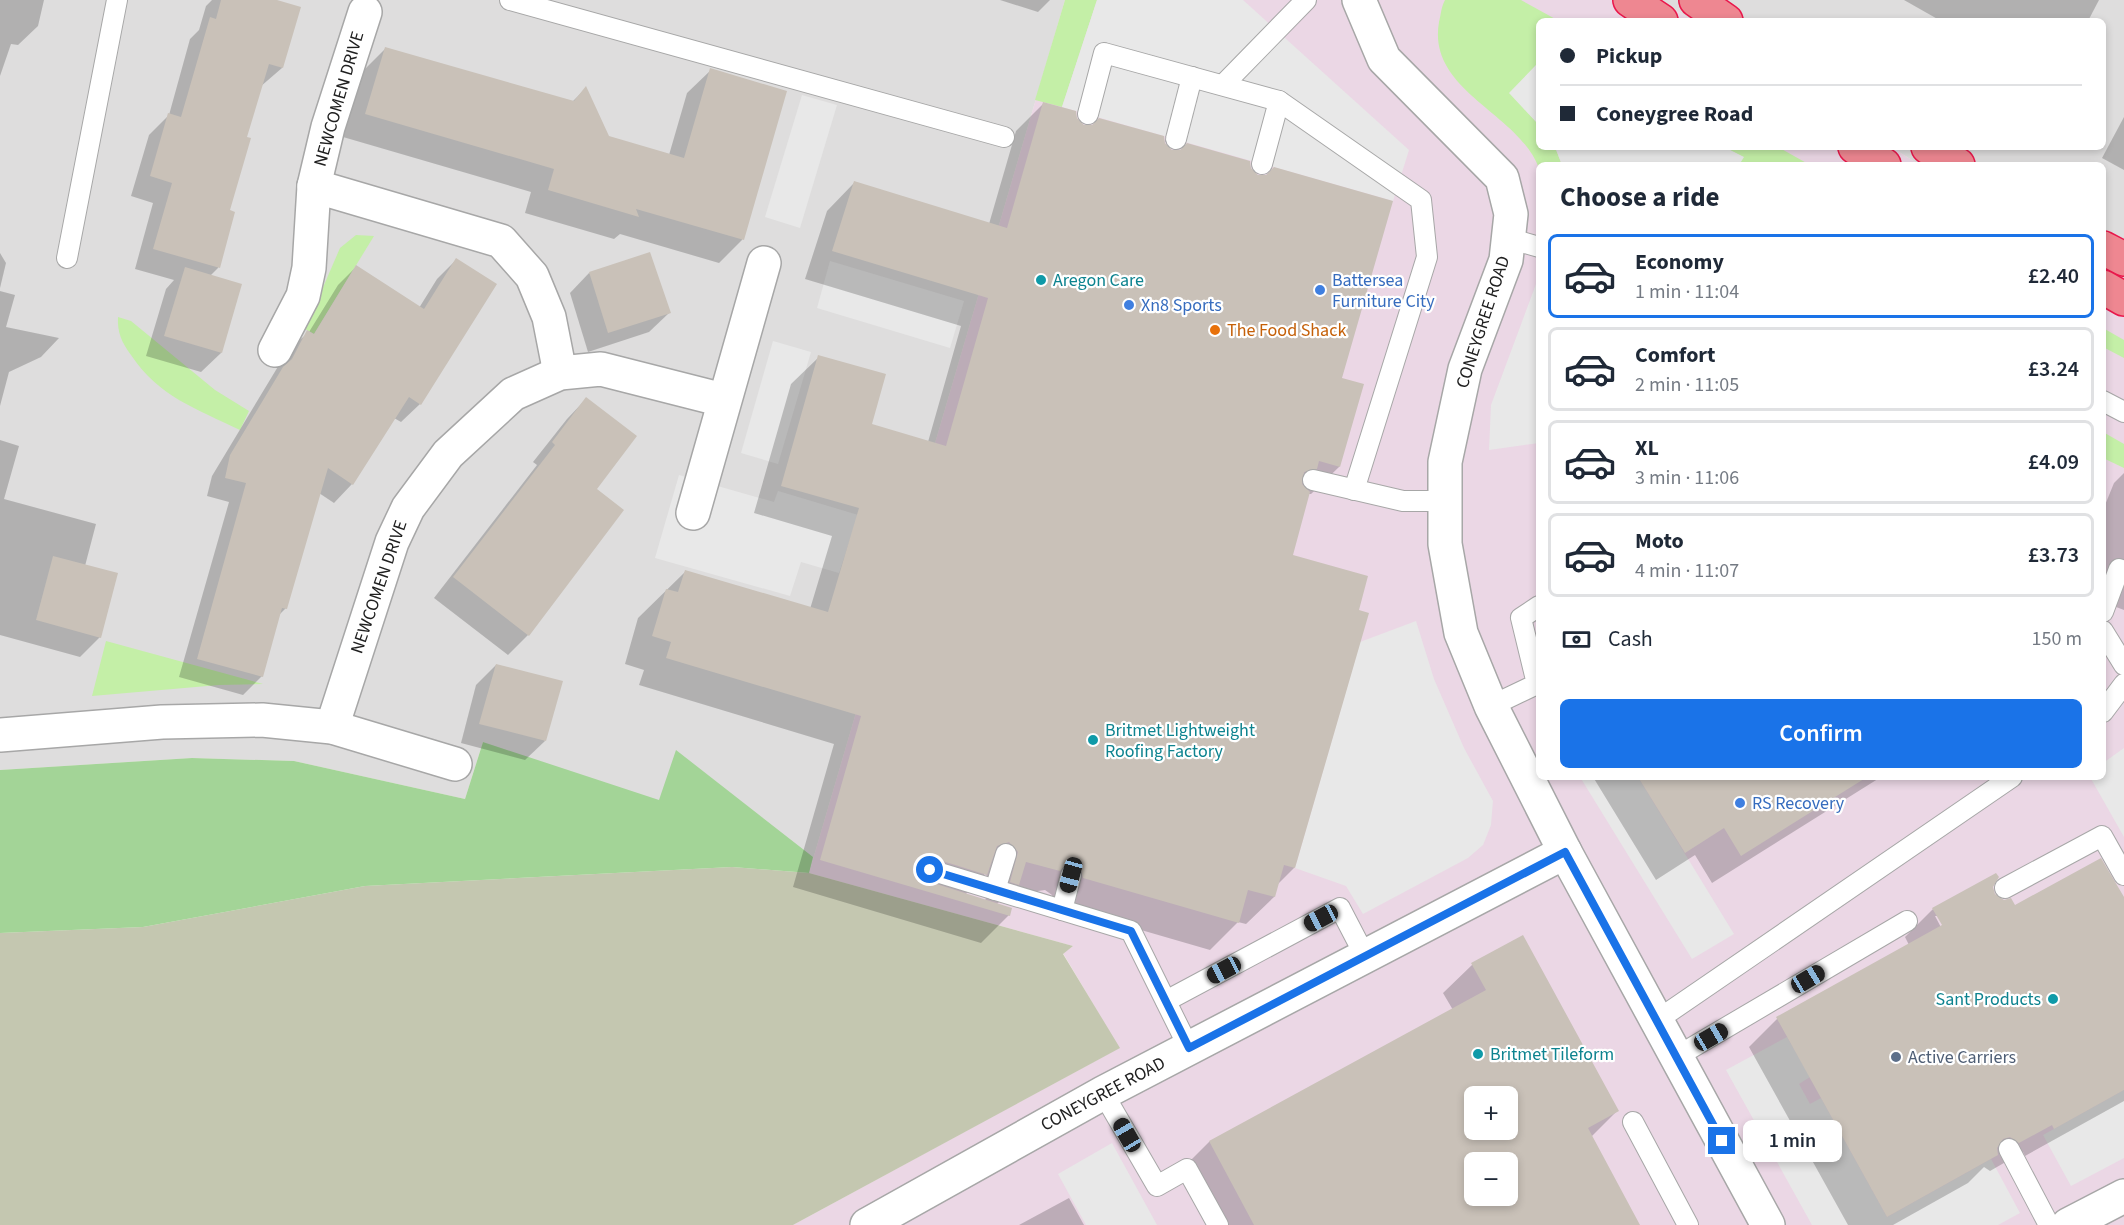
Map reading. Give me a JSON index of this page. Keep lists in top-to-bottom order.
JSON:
{
  "streets": {
    "street": ["NEWCOMEN DRIVE", "CONEYGREE ROAD"]
  },
  "places": [
    "Aregon Care",
    "Battersea Furniture City",
    "Xn8 Sports",
    "The Food Shack",
    "Britmet Lightweight Roofing Factory",
    "RS Recovery",
    "Sant Products",
    "Britmet Tileform",
    "Active Carriers"
  ],
  "page": {
    "banner": ["Pickup", "Coneygree Road"],
    "heading": "Choose a ride",
    "list": [
      {
        "name": "Economy",
        "note": "1 min · 11:04",
        "value": "£2.40"
      },
      {
        "name": "Comfort",
        "note": "2 min · 11:05",
        "value": "£3.24"
      },
      {
        "name": "XL",
        "note": "3 min · 11:06",
        "value": "£4.09"
      },
      {
        "name": "Moto",
        "note": "4 min · 11:07",
        "value": "£3.73"
      }
    ],
    "pay": ["Cash", "150 m"],
    "buttons": "Confirm",
    "map_buttons": ["+", "−"],
    "bubble": "1 min"
  }
}
